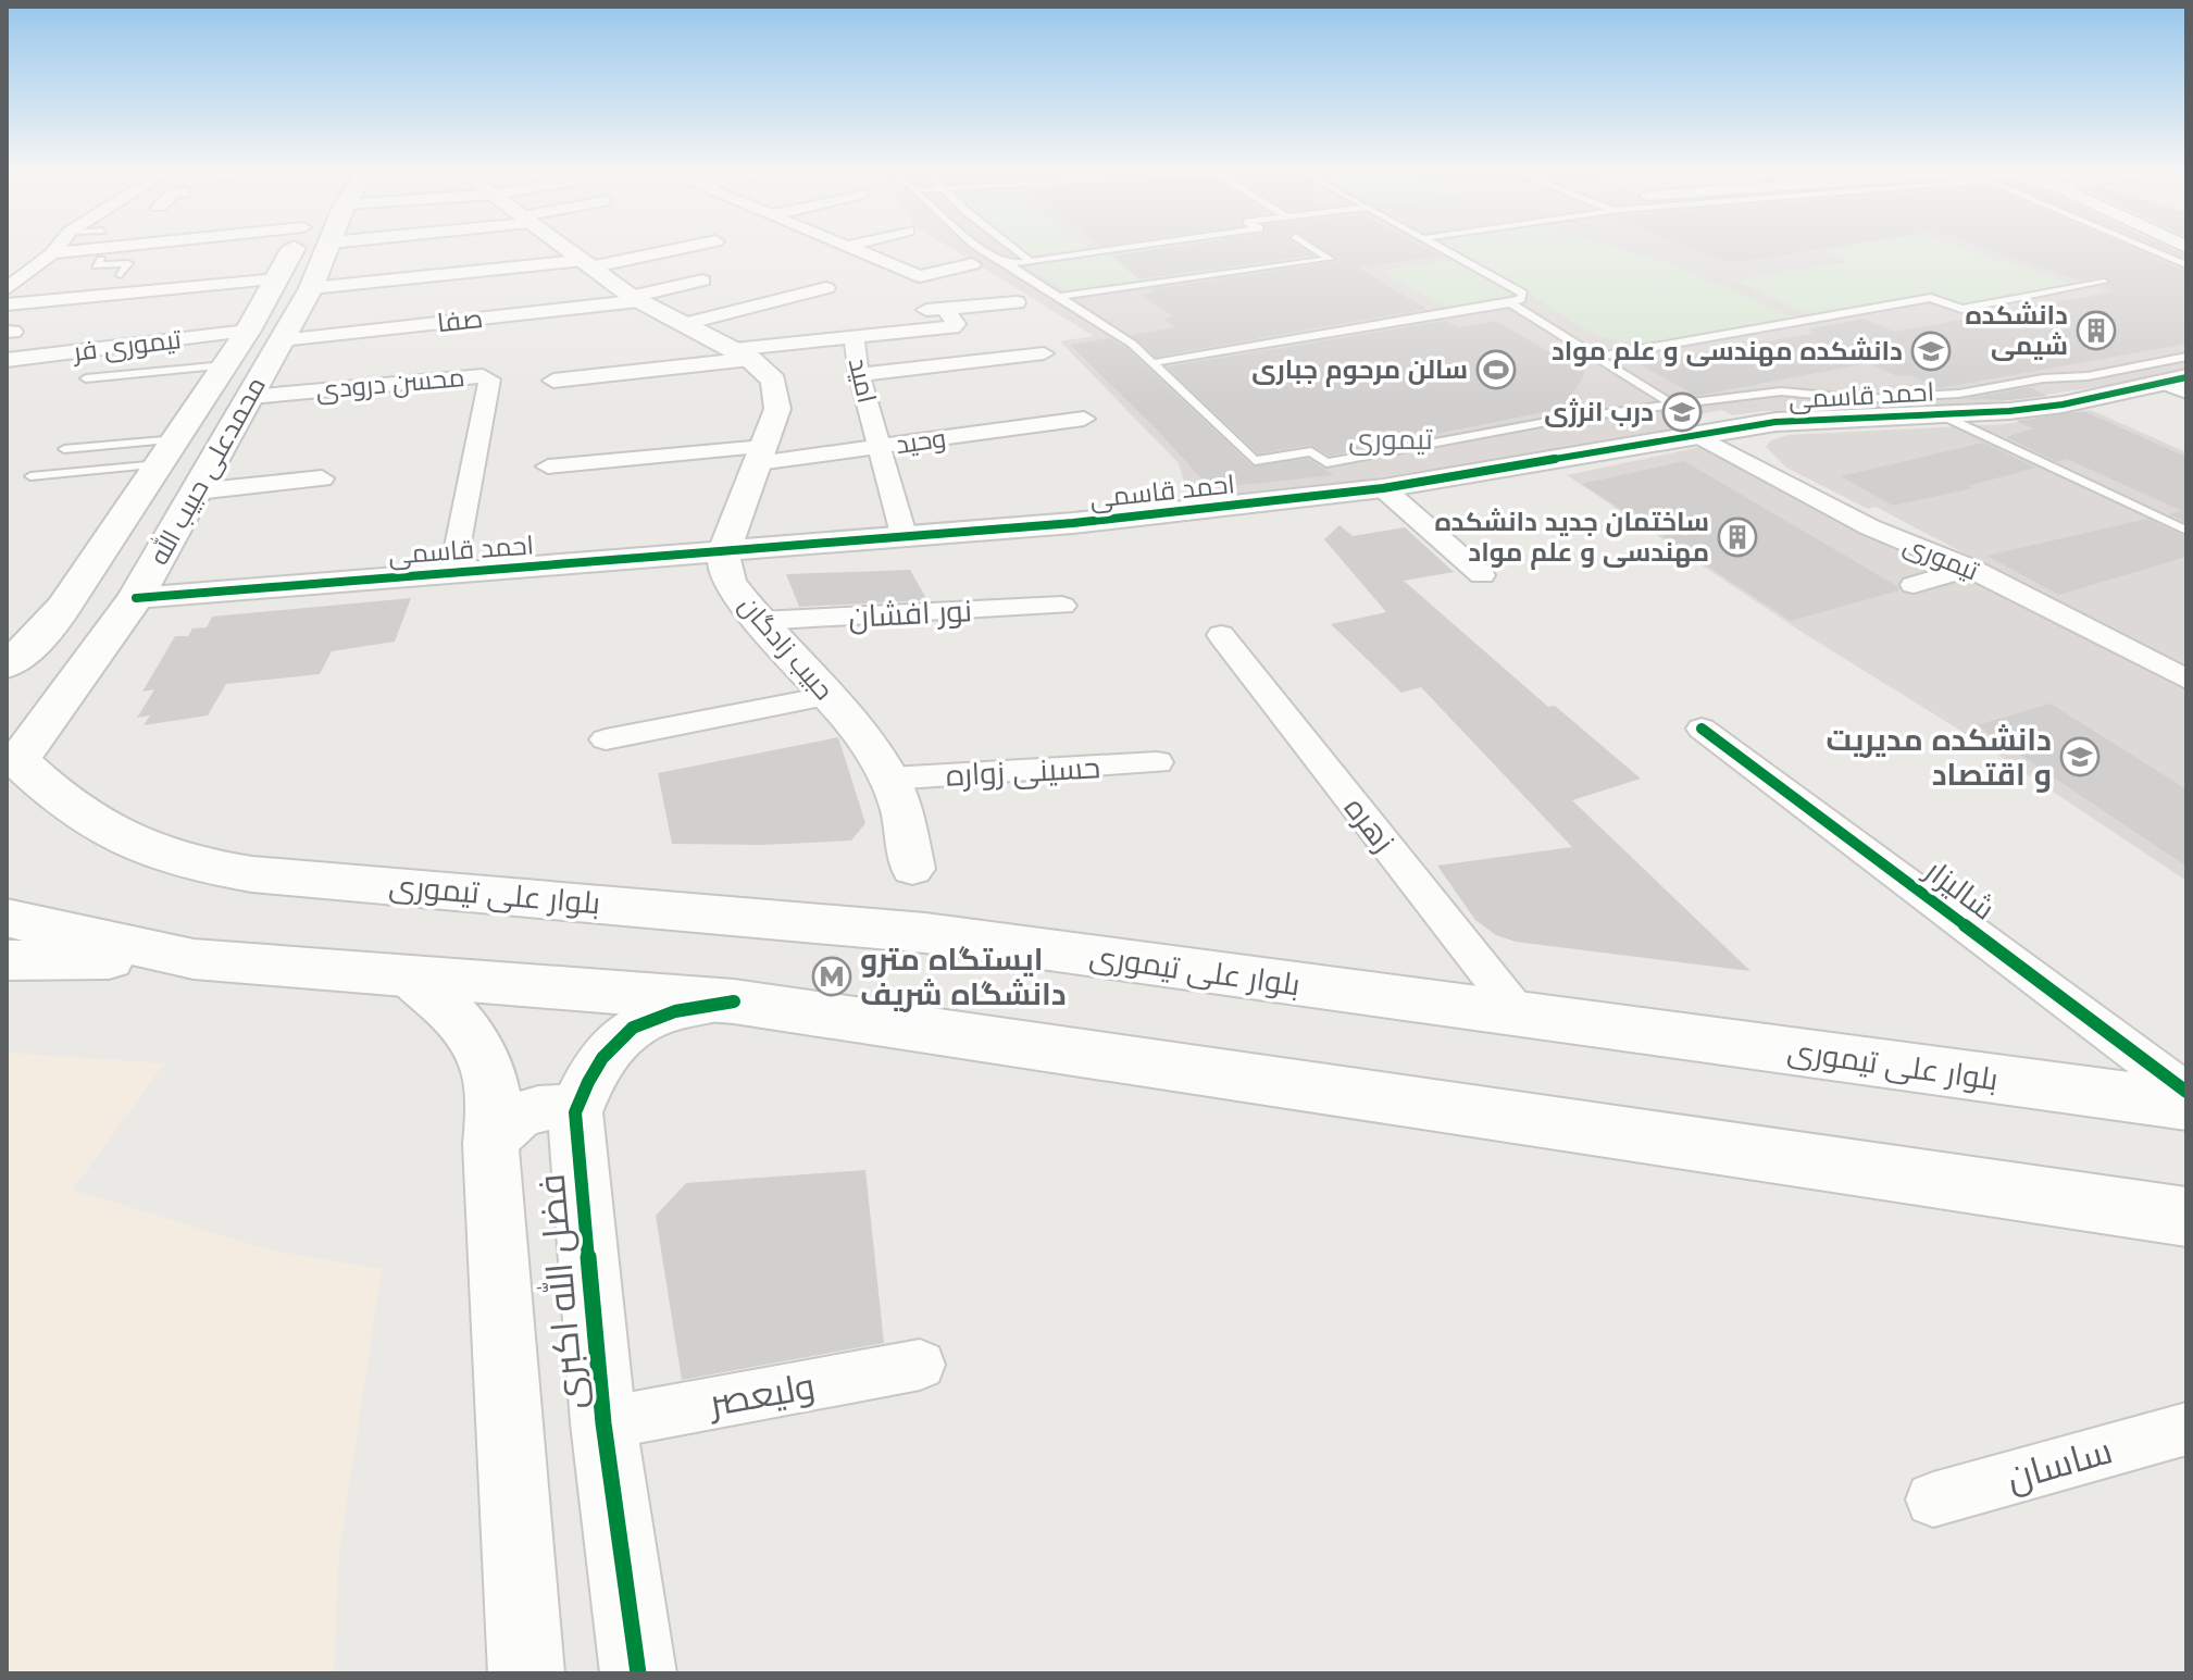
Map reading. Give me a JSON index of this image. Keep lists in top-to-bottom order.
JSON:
{
  "streets": {
    "main road": ["محمدعلی حبیب الله", "بلوار علی تیموری"],
    "street": [
      "صفا",
      "تیموری فر",
      "امید",
      "محسن درودی",
      "احمد قاسمی",
      "وحید",
      "تیموری",
      "نور افشان",
      "حبیب زادگان",
      "حسینی زواره",
      "زهره",
      "شالیزار",
      "فضل الله اکبری",
      "ولیعصر",
      "ساسان"
    ]
  },
  "crossings": [
    ["صفا", "محمدعلی حبیب الله"],
    ["تیموری فر", "محمدعلی حبیب الله"],
    ["امید", "احمد قاسمی"],
    ["امید", "وحید"],
    ["محسن درودی", "احمد قاسمی"],
    ["محسن درودی", "محمدعلی حبیب الله"],
    ["احمد قاسمی", "محمدعلی حبیب الله"],
    ["احمد قاسمی", "تیموری"],
    ["احمد قاسمی", "حبیب زادگان"],
    ["محمدعلی حبیب الله", "بلوار علی تیموری"],
    ["نور افشان", "حبیب زادگان"],
    ["حبیب زادگان", "حسینی زواره"],
    ["زهره", "بلوار علی تیموری"],
    ["فضل الله اکبری", "ولیعصر"]
  ],
  "districts": ["تیموری"],
  "places": {
    "building": ["دانشکده شیمی", "ساختمان جدید دانشکده مهندسی و علم مواد"],
    "school or university": ["دانشکده مهندسی و علم مواد", "درب انرژی", "دانشکده مدیریت و اقتصاد"],
    "sports": ["سالن مرحوم جباری"],
    "metro station": ["ایستگاه مترو دانشگاه شریف"]
  }
}
